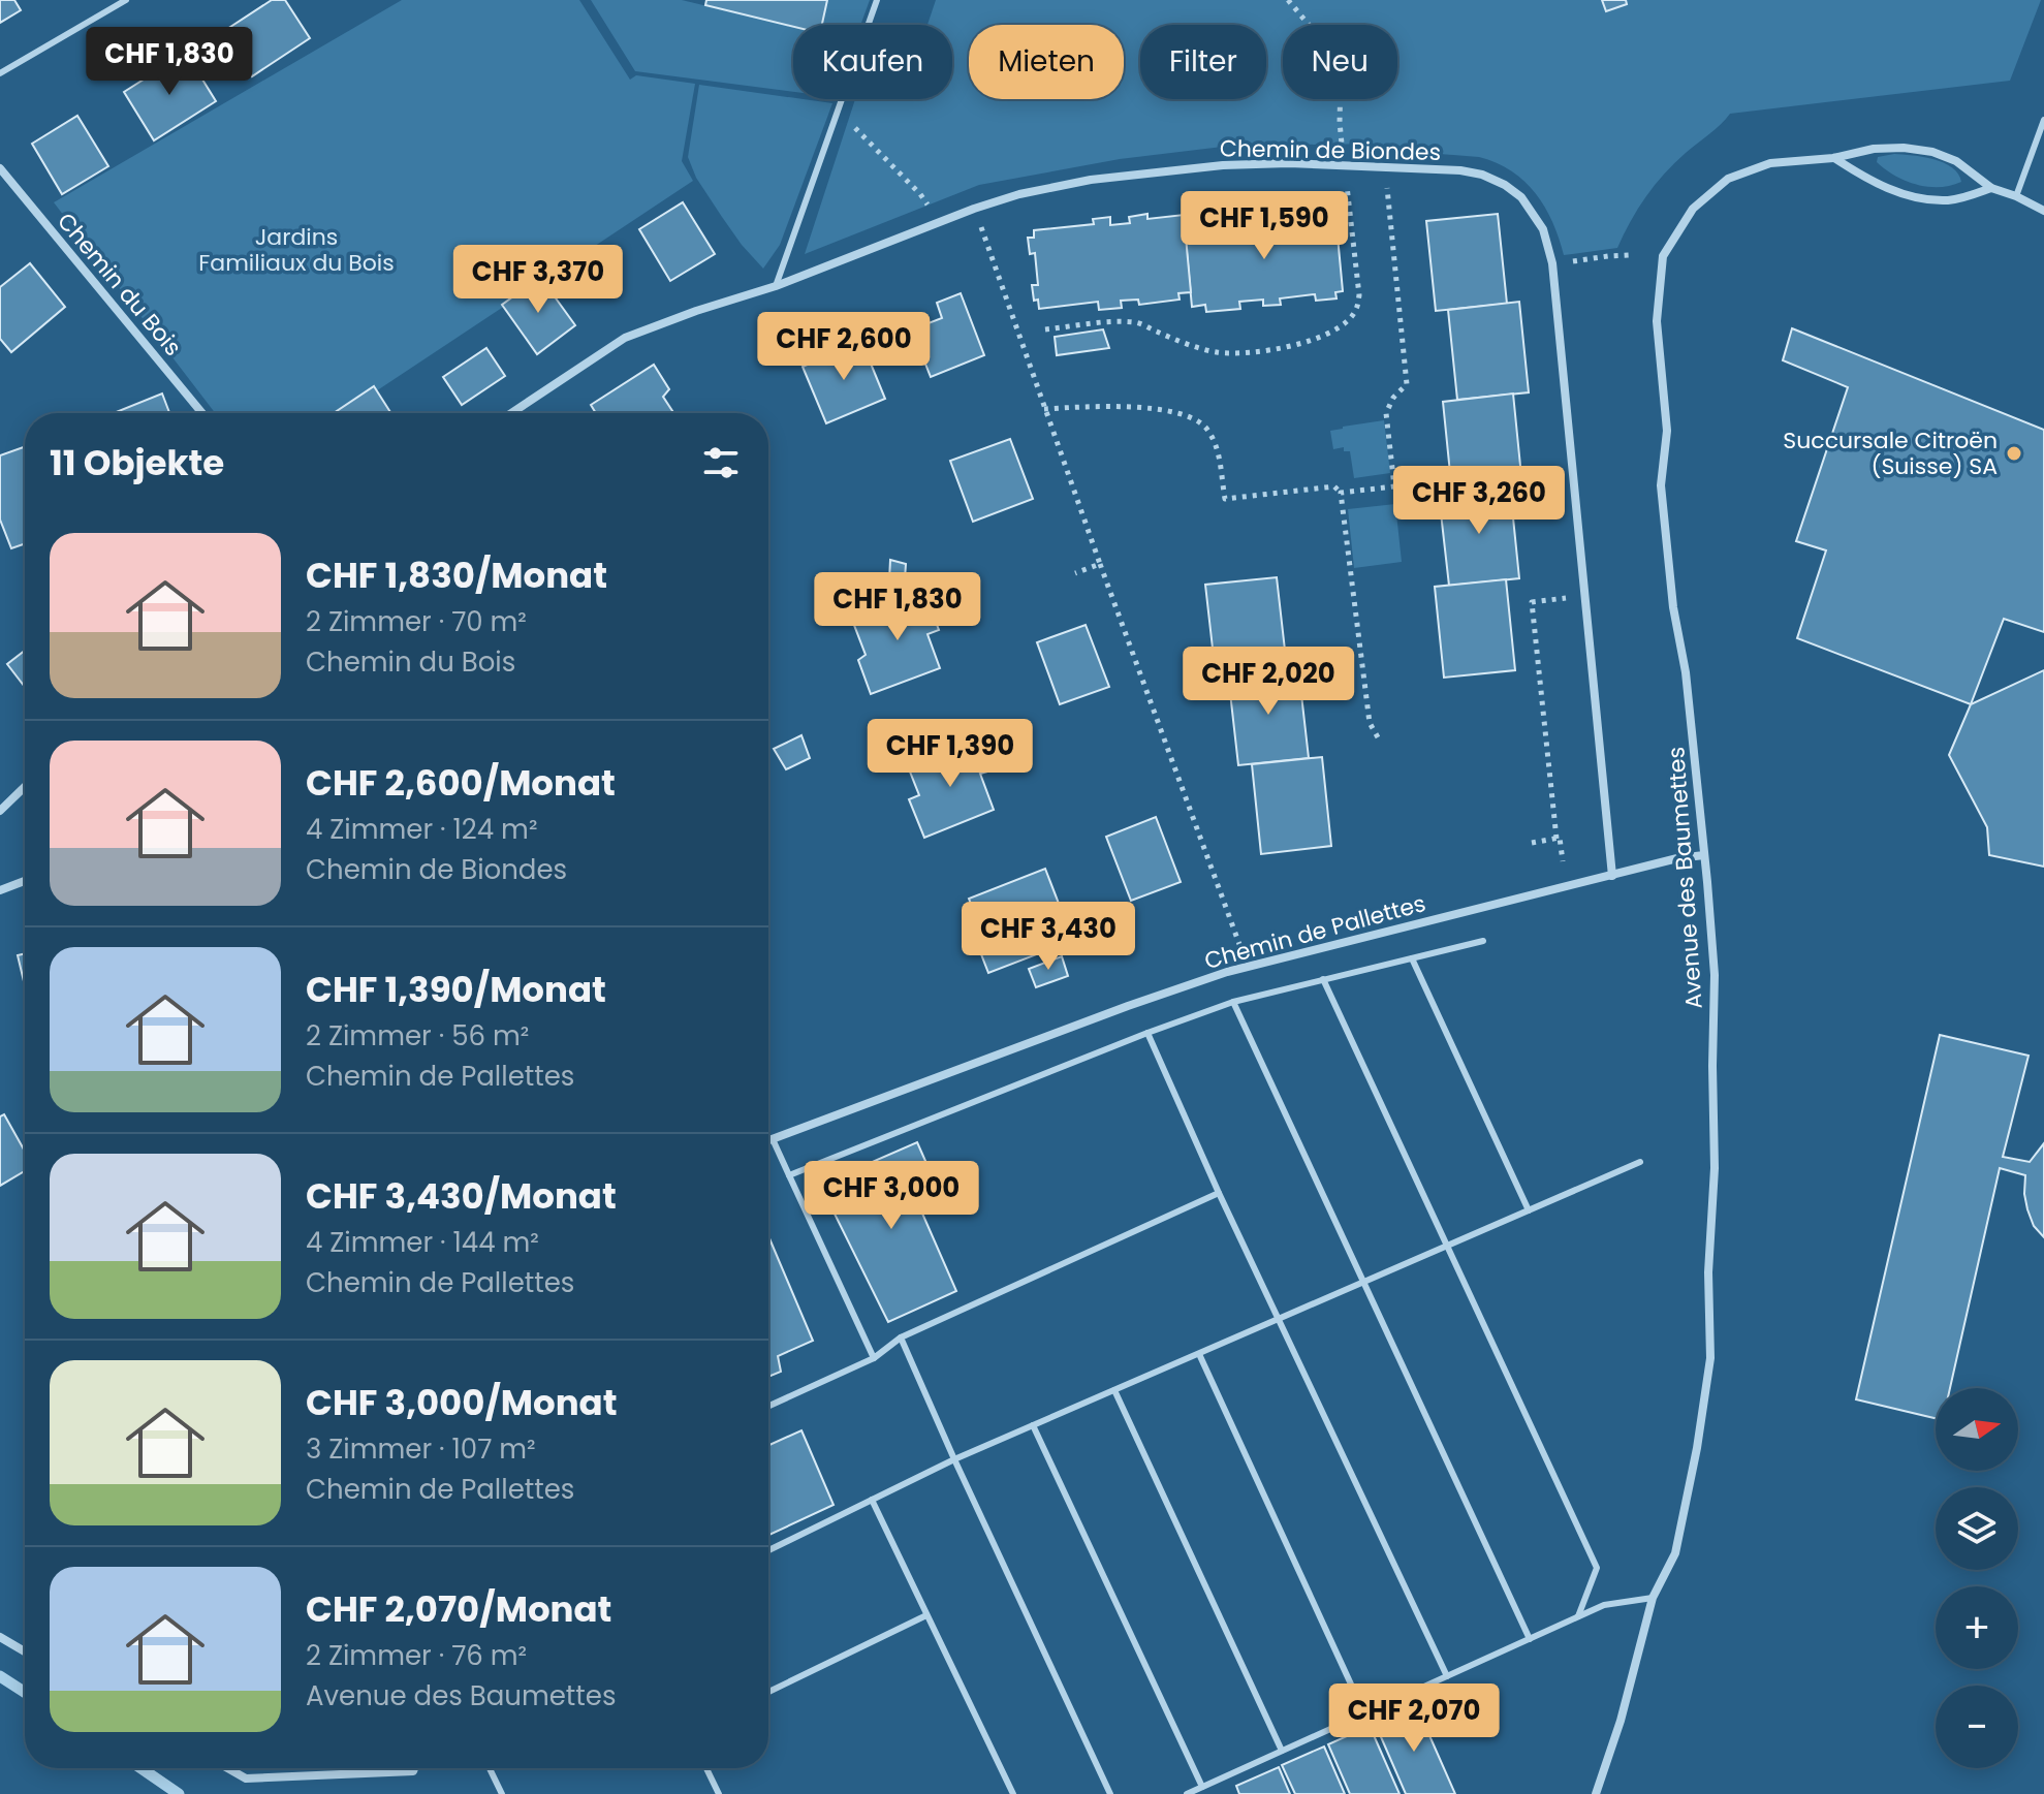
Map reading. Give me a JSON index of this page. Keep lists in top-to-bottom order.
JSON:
{
  "streets": {
    "street": [
      "Chemin de Biondes",
      "Chemin du Bois",
      "Avenue des Baumettes",
      "Chemin de Pallettes"
    ]
  },
  "crossings": [
    ["Chemin de Biondes", "Chemin de Pallettes"],
    ["Avenue des Baumettes", "Chemin de Pallettes"]
  ],
  "parks": ["Jardins Familiaux du Bois"],
  "places": ["Succursale Citroën (Suisse) SA"],
  "north": "right",
  "page": {
    "chip": [
      "Kaufen",
      "Mieten",
      "Filter",
      "Neu"
    ],
    "price": [
      "CHF 1,830",
      "CHF 1,590",
      "CHF 3,370",
      "CHF 2,600",
      "CHF 3,260",
      "CHF 1,830",
      "CHF 2,020",
      "CHF 1,390",
      "CHF 3,430",
      "CHF 3,000",
      "CHF 2,070"
    ],
    "heading": "11 Objekte",
    "list": [
      {
        "name": "CHF 1,830/Monat",
        "note": "2 Zimmer · 70 m² · Chemin du Bois"
      },
      {
        "name": "CHF 2,600/Monat",
        "note": "4 Zimmer · 124 m² · Chemin de Biondes"
      },
      {
        "name": "CHF 1,390/Monat",
        "note": "2 Zimmer · 56 m² · Chemin de Pallettes"
      },
      {
        "name": "CHF 3,430/Monat",
        "note": "4 Zimmer · 144 m² · Chemin de Pallettes"
      },
      {
        "name": "CHF 3,000/Monat",
        "note": "3 Zimmer · 107 m² · Chemin de Pallettes"
      },
      {
        "name": "CHF 2,070/Monat",
        "note": "2 Zimmer · 76 m² · Avenue des Baumettes"
      }
    ],
    "map_buttons": ["+", "−"]
  }
}
